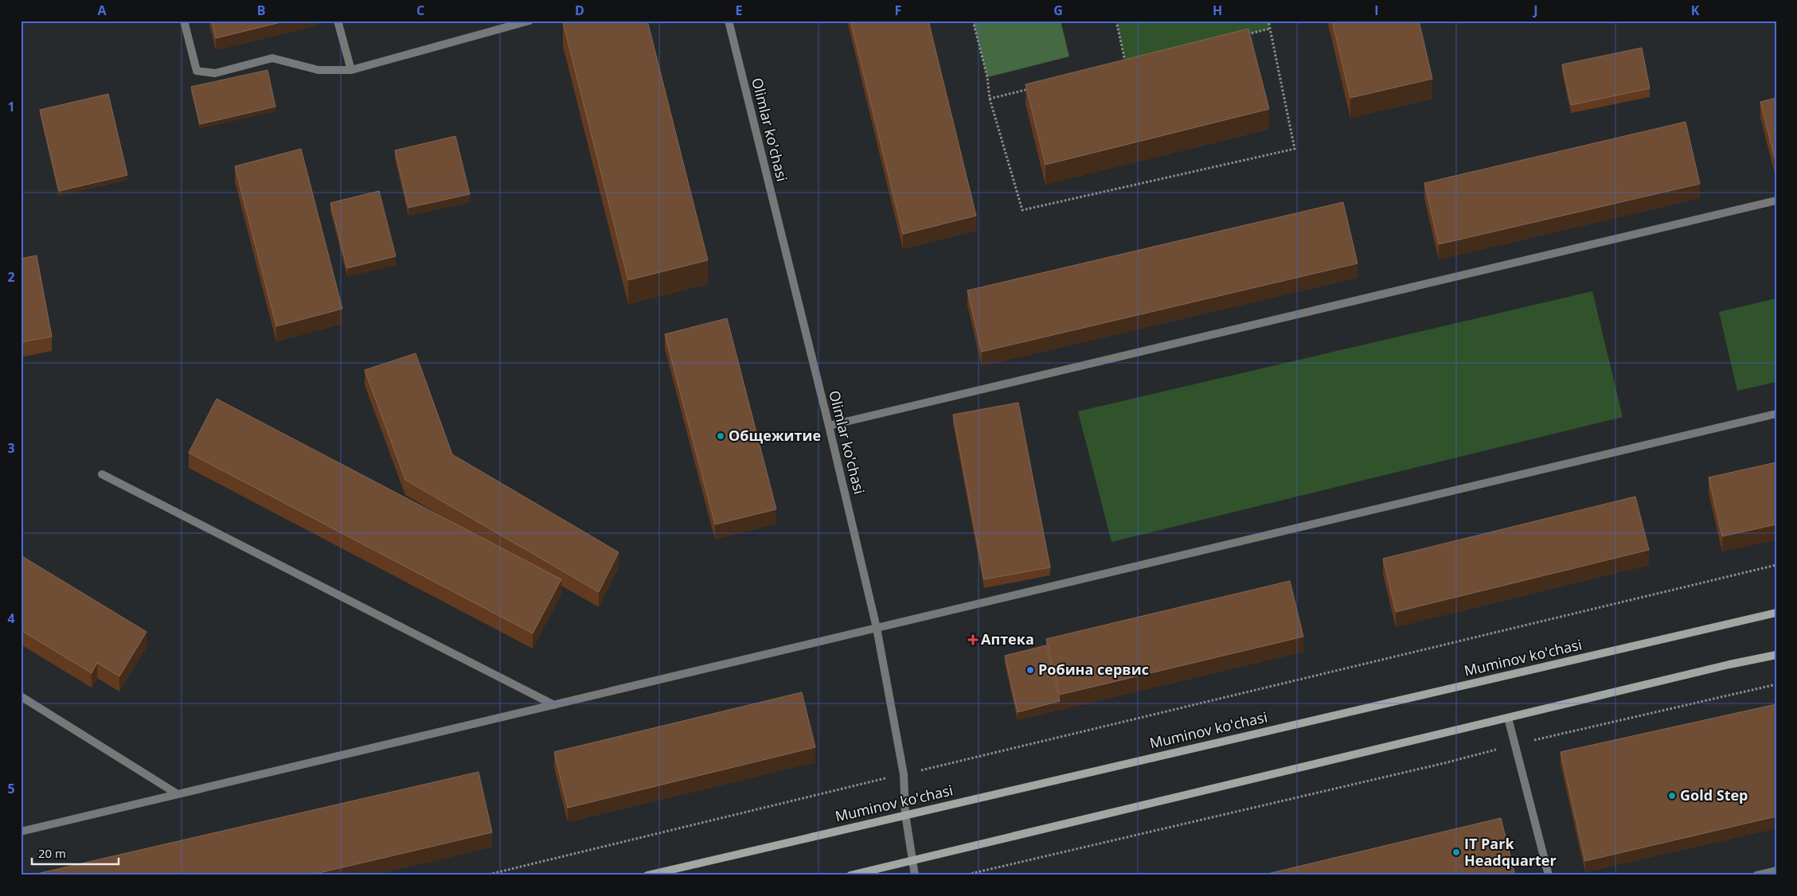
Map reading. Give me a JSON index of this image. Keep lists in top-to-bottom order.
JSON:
{
  "streets": {
    "main road": ["Muminov ko'chasi"],
    "street": ["Olimlar ko'chasi"]
  },
  "crossings": [
    ["Olimlar ko'chasi", "Muminov ko'chasi"]
  ],
  "places": {
    "other": [
      "Общежитие",
      "Робина сервис",
      "Gold Step",
      "IT Park Headquarter"
    ],
    "health": ["Аптека"]
  },
  "scale_bar": "20 m",
  "grid": {
    "columns": [
      "A",
      "B",
      "C",
      "D",
      "E",
      "F",
      "G",
      "H",
      "I",
      "J",
      "K"
    ],
    "rows": [
      "1",
      "2",
      "3",
      "4",
      "5"
    ]
  }
}
